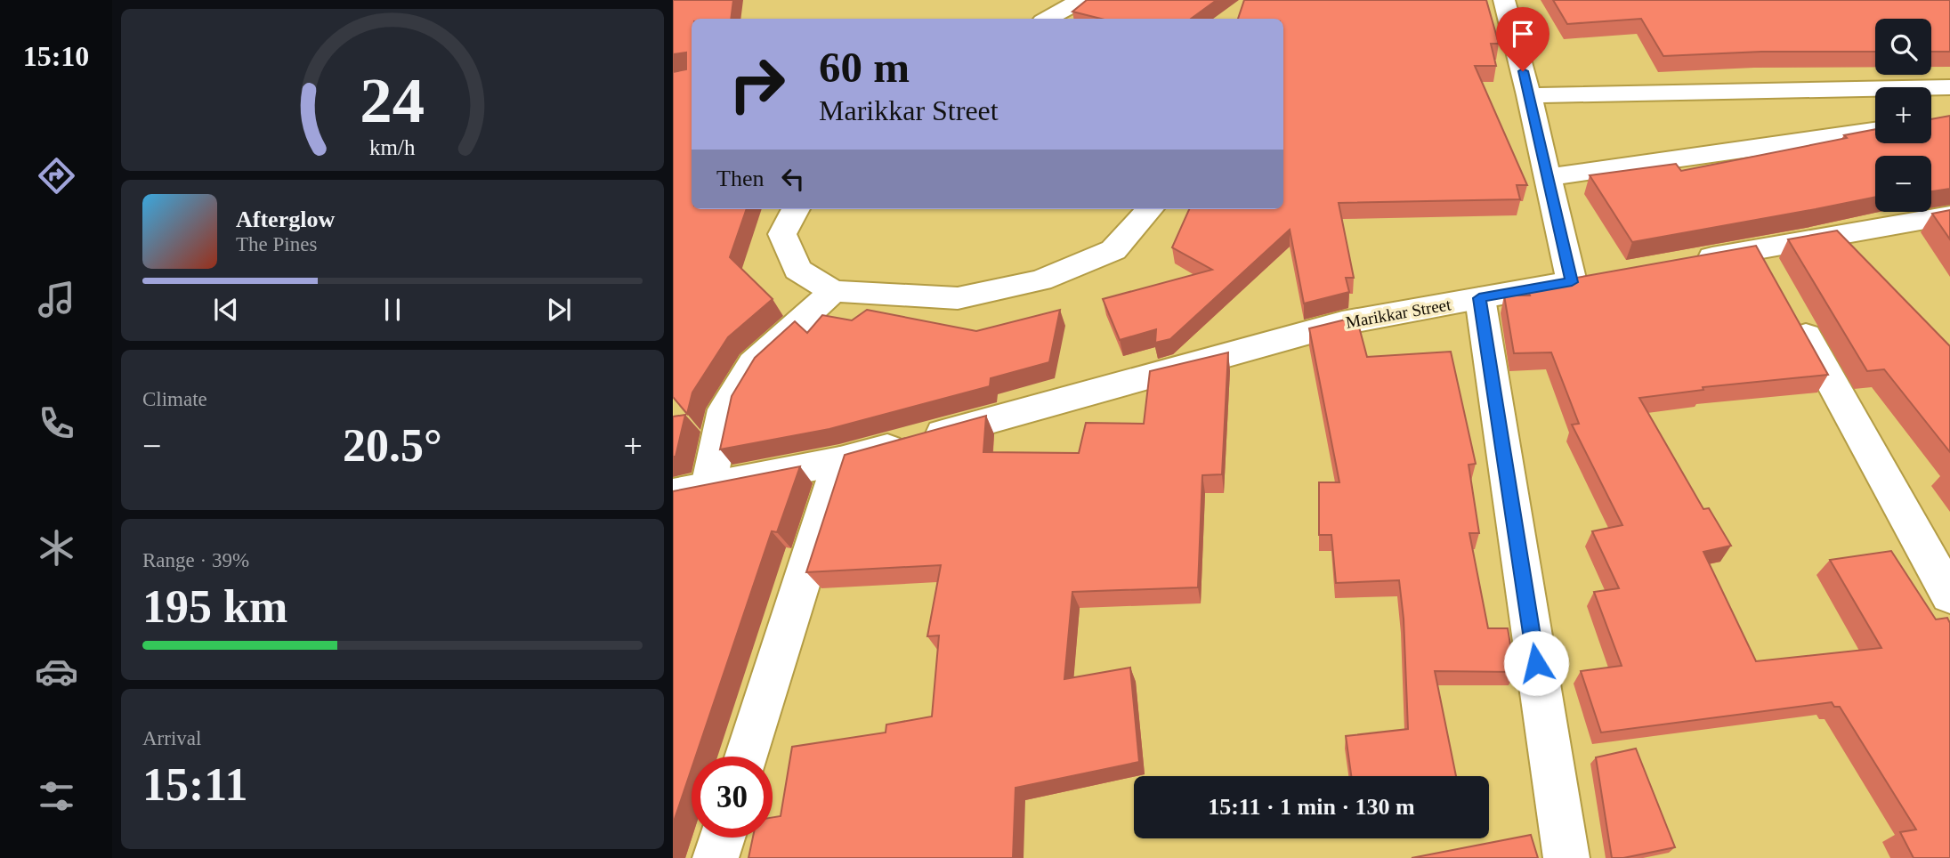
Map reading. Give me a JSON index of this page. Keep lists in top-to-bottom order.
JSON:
{
  "streets": {
    "street": ["Marikkar Street"]
  },
  "page": {
    "tabs": "15:10",
    "map_buttons": ["+", "−"],
    "turn": ["60 m", "Marikkar Street"],
    "then": "Then",
    "song": ["Afterglow", "The Pines"],
    "tile": [
      "Climate",
      ["Range · 39%", "195 km"],
      ["Arrival", "15:11"]
    ],
    "heat": ["−", "20.5°", "+"],
    "limit": "30",
    "trip": "15:11 · 1 min · 130 m",
    "gauge": ["24", "km/h"]
  }
}
